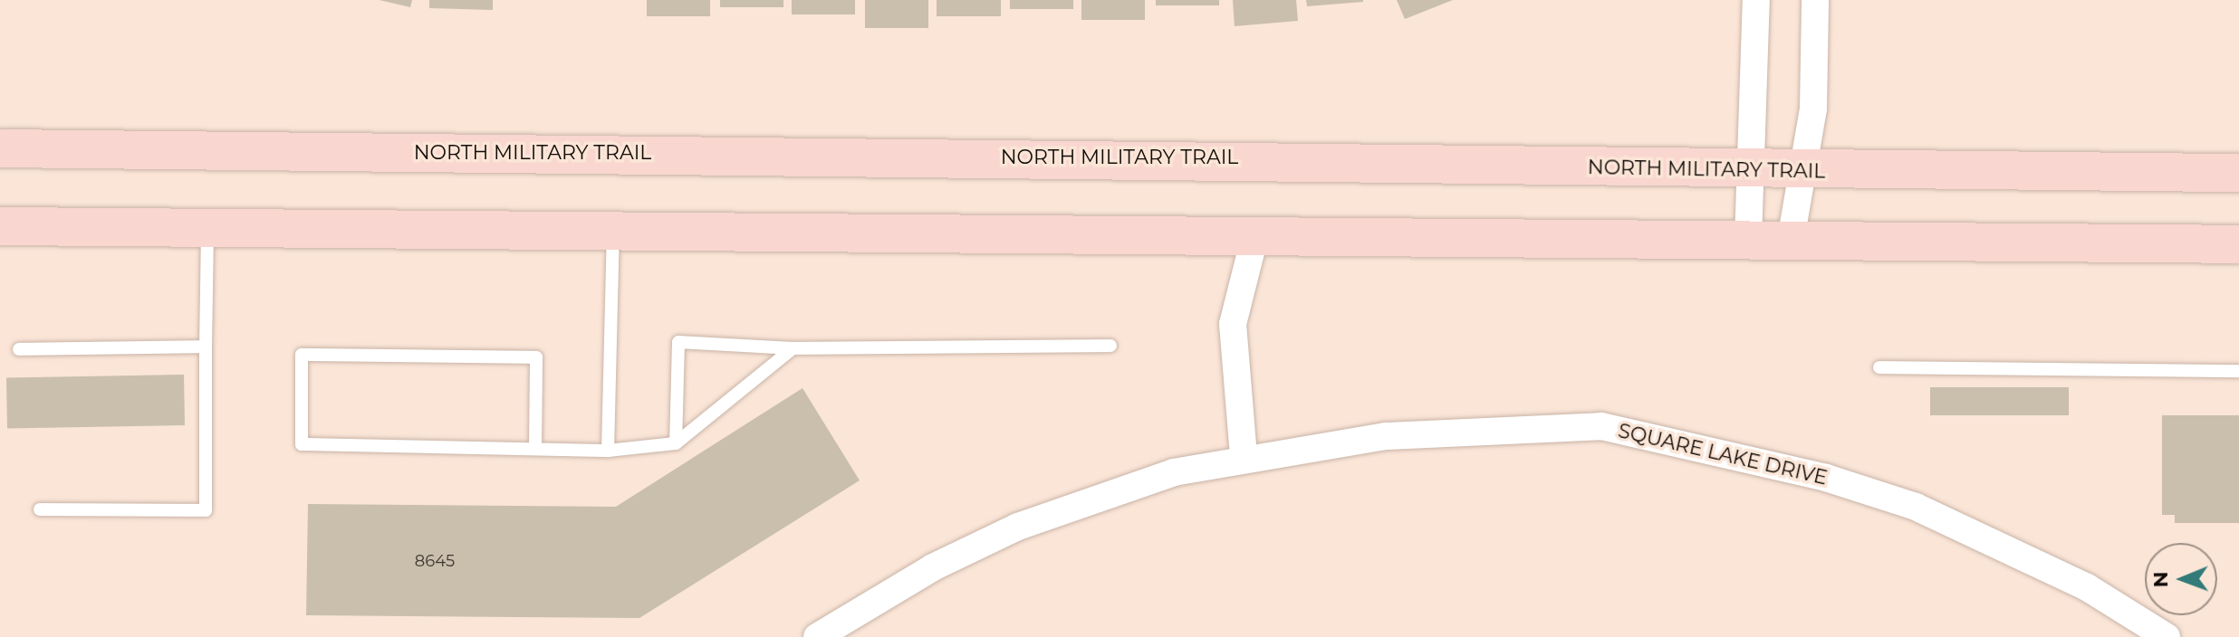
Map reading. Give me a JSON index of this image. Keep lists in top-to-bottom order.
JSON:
{
  "streets": {
    "main road": ["NORTH MILITARY TRAIL"],
    "street": ["SQUARE LAKE DRIVE"]
  },
  "house_numbers": ["8645"],
  "north": "left"
}
